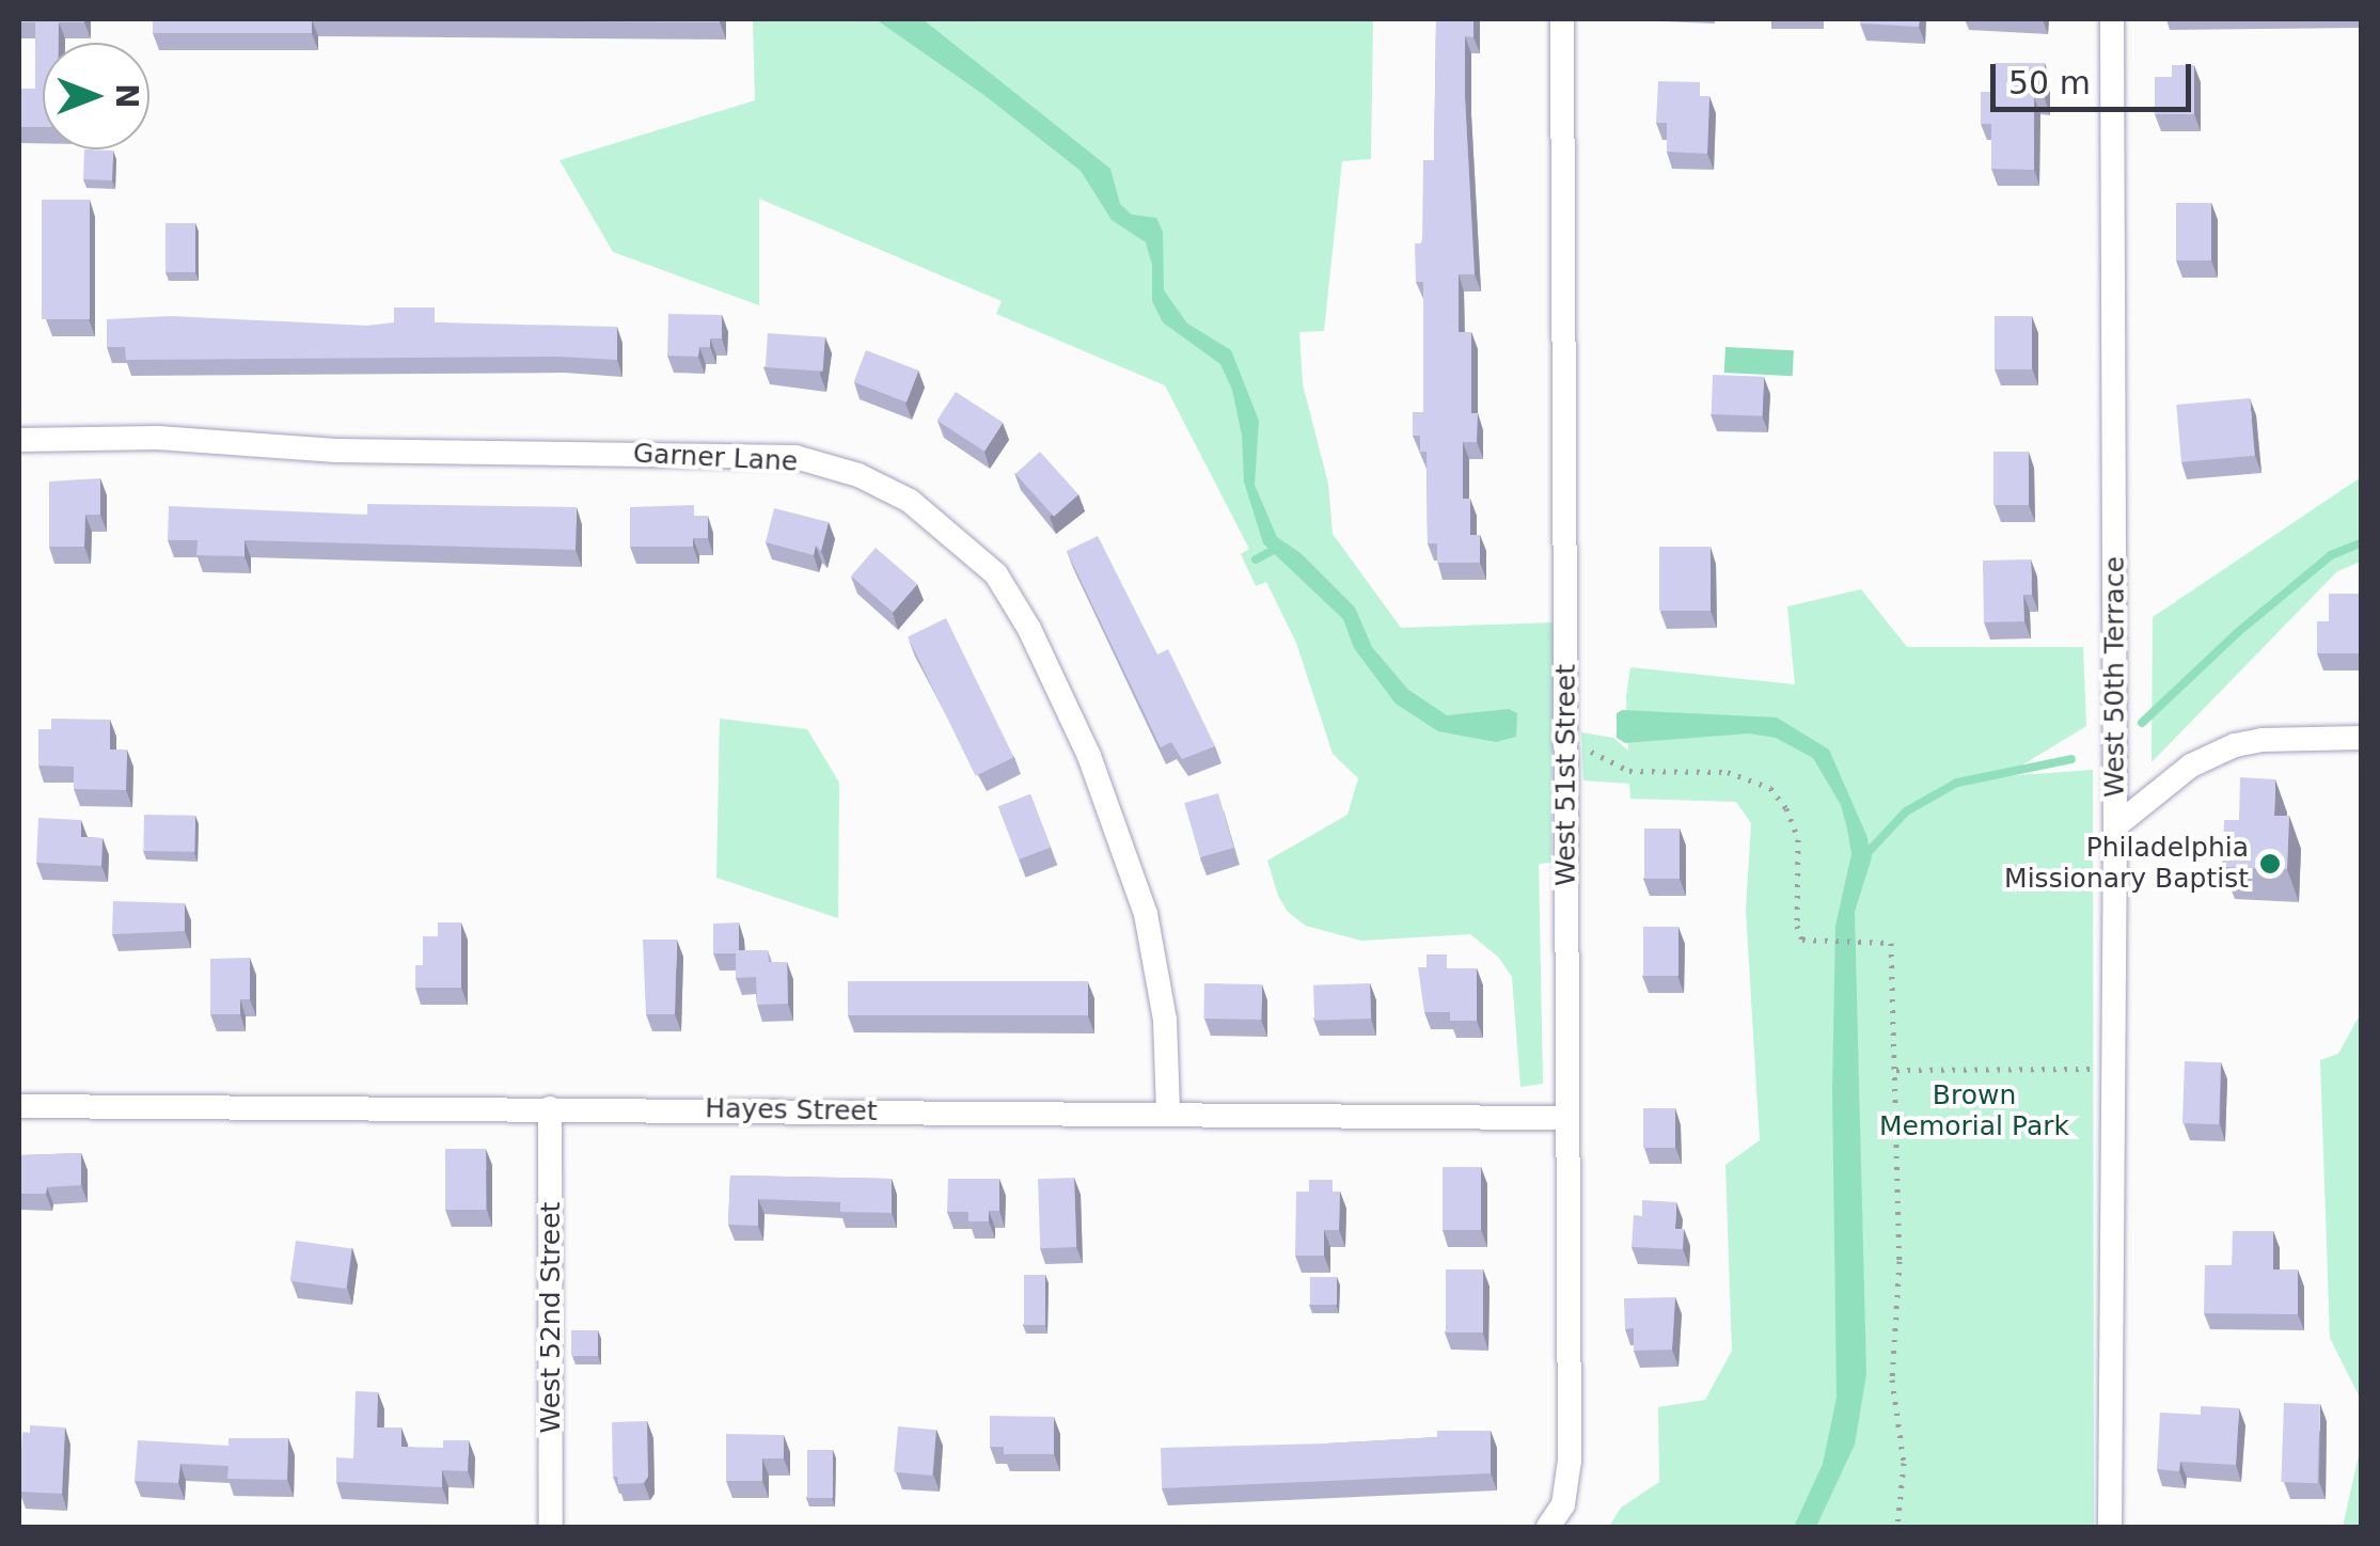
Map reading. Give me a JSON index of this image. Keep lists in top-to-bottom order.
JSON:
{
  "streets": {
    "street": [
      "Garner Lane",
      "West 50th Terrace",
      "West 51st Street",
      "Hayes Street",
      "West 52nd Street"
    ]
  },
  "crossings": [
    ["Garner Lane", "Hayes Street"],
    ["West 51st Street", "Hayes Street"],
    ["Hayes Street", "West 52nd Street"]
  ],
  "parks": ["Brown Memorial Park"],
  "places": ["Philadelphia Missionary Baptist"],
  "scale_bar": "50 m",
  "north": "right"
}
